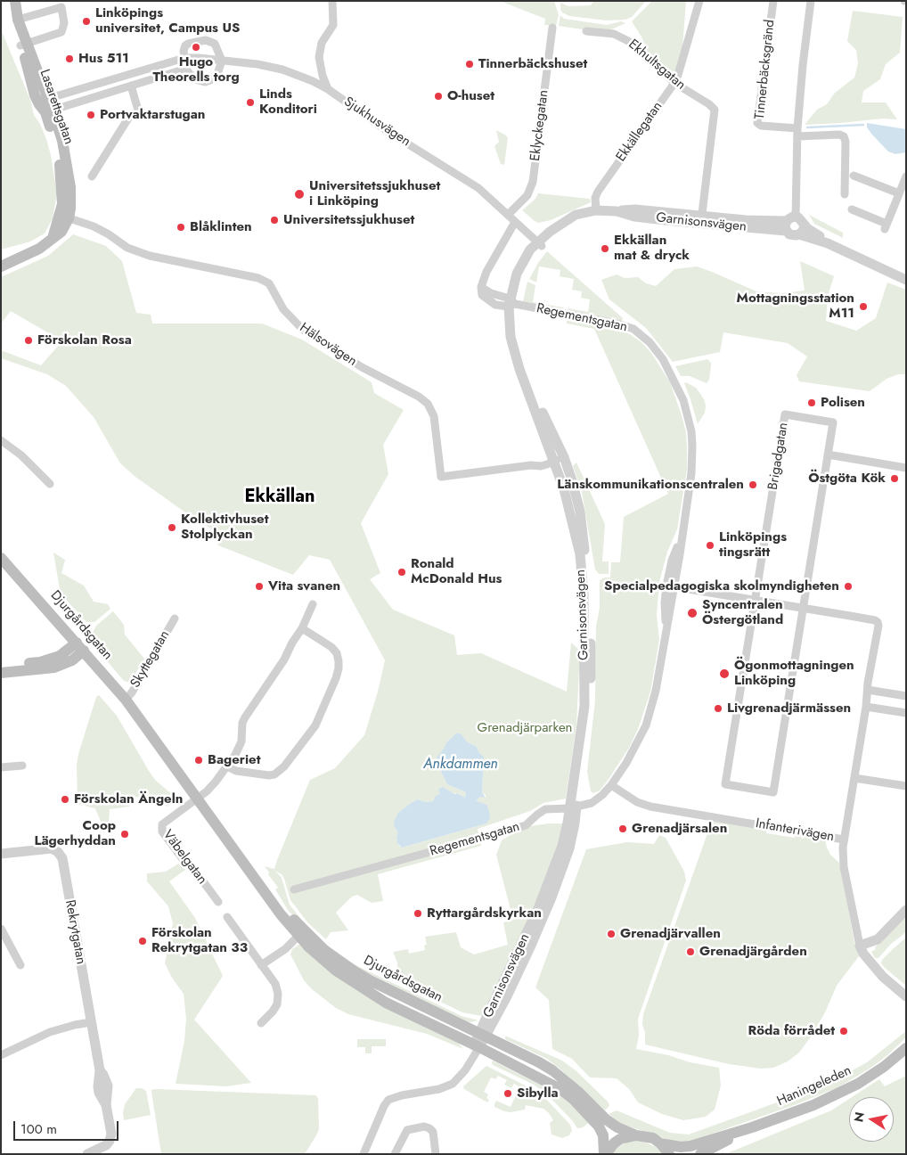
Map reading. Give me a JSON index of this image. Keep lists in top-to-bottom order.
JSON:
{
  "streets": {
    "main road": ["Lasarettsgatan", "Djurgårdsgatan", "Haningeleden"],
    "street": [
      "Ekhultsgatan",
      "Tinnerbäcksgränd",
      "Sjukhusvägen",
      "Eklyckegatan",
      "Ekkällegatan",
      "Garnisonsvägen",
      "Regementsgatan",
      "Hälsovägen",
      "Brigadgatan",
      "Skyttegatan",
      "Infanterivägen",
      "Väbelgatan",
      "Rekrytgatan"
    ]
  },
  "crossings": [
    ["Ekhultsgatan", "Ekkällegatan"],
    ["Ekhultsgatan", "Garnisonsvägen"],
    ["Lasarettsgatan", "Sjukhusvägen"],
    ["Lasarettsgatan", "Hälsovägen"],
    ["Sjukhusvägen", "Eklyckegatan"],
    ["Sjukhusvägen", "Garnisonsvägen"],
    ["Ekkällegatan", "Garnisonsvägen"],
    ["Garnisonsvägen", "Regementsgatan"],
    ["Garnisonsvägen", "Hälsovägen"],
    ["Garnisonsvägen", "Djurgårdsgatan"],
    ["Regementsgatan", "Infanterivägen"],
    ["Djurgårdsgatan", "Skyttegatan"],
    ["Djurgårdsgatan", "Väbelgatan"],
    ["Djurgårdsgatan", "Haningeleden"]
  ],
  "districts": ["Ekkällan"],
  "water": ["Ankdammen"],
  "parks": ["Grenadjärparken"],
  "places": [
    "Linköpings universitet, Campus US",
    "Hugo Theorells torg",
    "Hus 511",
    "Tinnerbäckshuset",
    "O-huset",
    "Linds Konditori",
    "Portvaktarstugan",
    "Universitetssjukhuset i Linköping",
    "Universitetssjukhuset",
    "Blåklinten",
    "Ekkällan mat & dryck",
    "Mottagningsstation M11",
    "Förskolan Rosa",
    "Polisen",
    "Östgöta Kök",
    "Länskommunikationscentralen",
    "Kollektivhuset Stolplyckan",
    "Linköpings tingsrätt",
    "Ronald McDonald Hus",
    "Vita svanen",
    "Specialpedagogiska skolmyndigheten",
    "Syncentralen Östergötland",
    "Ögonmottagningen Linköping",
    "Livgrenadjärmässen",
    "Bageriet",
    "Förskolan Ängeln",
    "Grenadjärsalen",
    "Coop Lägerhyddan",
    "Ryttargårdskyrkan",
    "Grenadjärvallen",
    "Förskolan Rekrytgatan 33",
    "Grenadjärgården",
    "Röda förrådet",
    "Sibylla"
  ],
  "scale_bar": "100 m",
  "north": "left"
}
